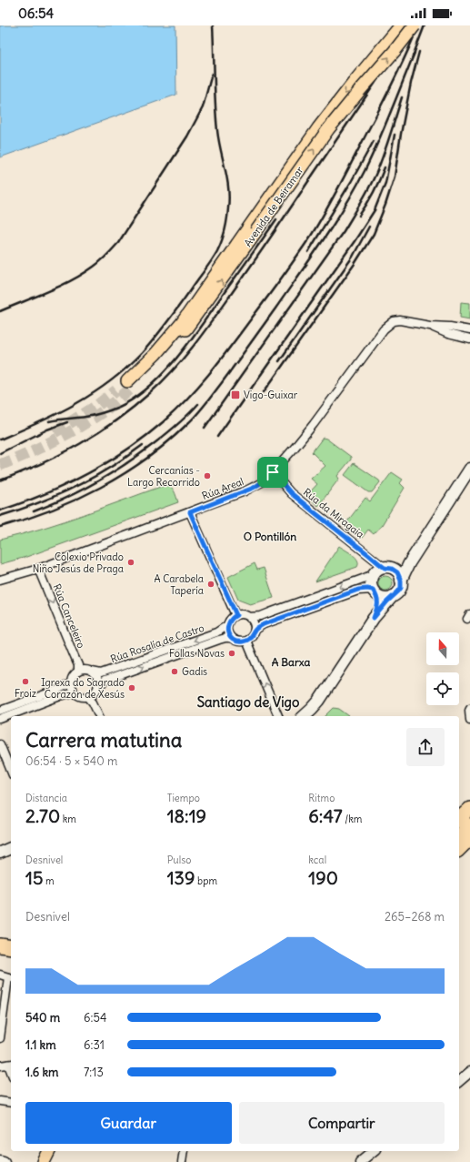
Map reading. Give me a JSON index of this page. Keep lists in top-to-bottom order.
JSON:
{
  "streets": {
    "main road": ["Avenida de Beiramar"],
    "street": [
      "Rúa Areal",
      "Rúa da Miragaia",
      "Rúa Canceleiro",
      "Rúa Rosalía de Castro"
    ]
  },
  "crossings": [
    ["Rúa Areal", "Rúa da Miragaia"],
    ["Rúa Areal", "Rúa Canceleiro"],
    ["Rúa Canceleiro", "Rúa Rosalía de Castro"]
  ],
  "one_way": ["Rúa Canceleiro"],
  "districts": ["O Pontillón", "A Barxa", "Santiago de Vigo"],
  "places": {
    "transit": ["Vigo-Guixar"],
    "other": [
      "Cercanías - Largo Recorrido",
      "Colexio Privado Niño Jesús de Praga",
      "A Carabela Tapería",
      "Follas Novas",
      "Gadis",
      "Froiz",
      "Igrexa do Sagrado Corazón de Xesús"
    ]
  },
  "north": "top",
  "page": {
    "status": "06:54",
    "heading": ["Carrera matutina", "06:54 · 5 × 540 m"],
    "stats": [
      ["Distancia", "2.70 km"],
      ["Tiempo", "18:19"],
      ["Ritmo", "6:47 /km"],
      ["Desnivel", "15 m"],
      ["Pulso", "139 bpm"],
      ["kcal", "190"]
    ],
    "chart": ["Desnivel", "265–268 m"],
    "list": [
      {
        "name": "540 m",
        "note": "6:54"
      },
      {
        "name": "1.1 km",
        "note": "6:31"
      },
      {
        "name": "1.6 km",
        "note": "7:13"
      }
    ],
    "buttons": ["Guardar", "Compartir"]
  }
}
